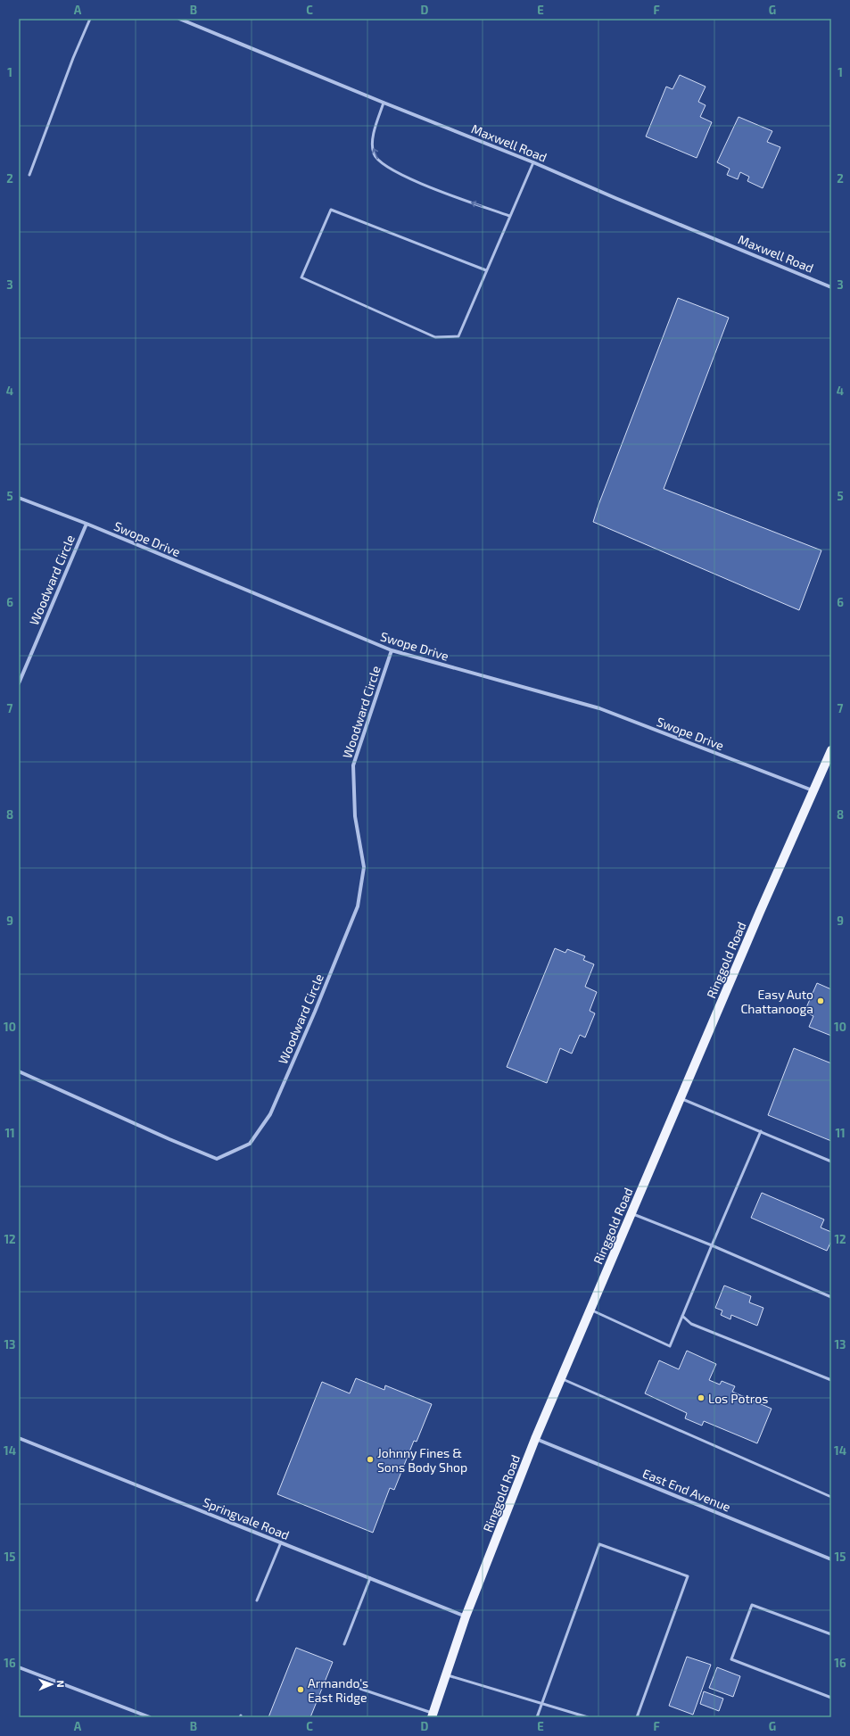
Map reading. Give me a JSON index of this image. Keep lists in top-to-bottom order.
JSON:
{
  "streets": {
    "main road": ["Ringgold Road"],
    "street": [
      "Maxwell Road",
      "Swope Drive",
      "Woodward Circle",
      "East End Avenue",
      "Springvale Road"
    ]
  },
  "crossings": [
    ["Swope Drive", "Woodward Circle"],
    ["Swope Drive", "Ringgold Road"],
    ["Ringgold Road", "East End Avenue"],
    ["Ringgold Road", "Springvale Road"]
  ],
  "places": [
    "Easy Auto Chattanooga",
    "Los Potros",
    "Johnny Fines & Sons Body Shop",
    "Armando's East Ridge"
  ],
  "north": "right",
  "grid": {
    "columns": [
      "A",
      "B",
      "C",
      "D",
      "E",
      "F",
      "G"
    ],
    "rows": [
      "1",
      "2",
      "3",
      "4",
      "5",
      "6",
      "7",
      "8",
      "9",
      "10",
      "11",
      "12",
      "13",
      "14",
      "15",
      "16"
    ]
  }
}
